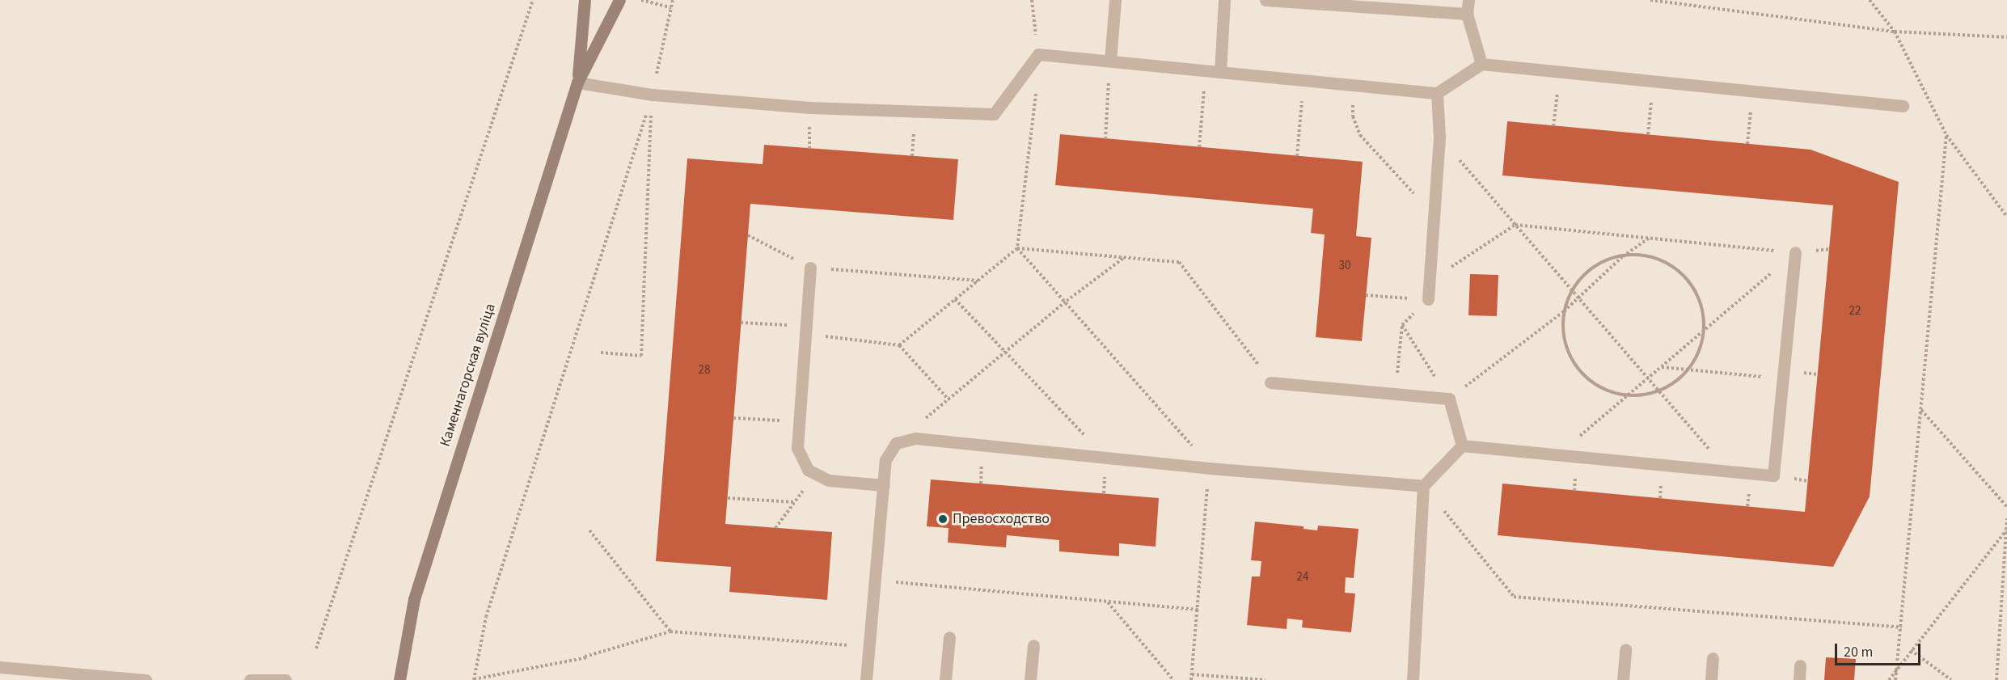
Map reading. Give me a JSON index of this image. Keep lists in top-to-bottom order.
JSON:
{
  "streets": {
    "main road": ["Каменнагорская вуліца"]
  },
  "places": ["Превосходство"],
  "house_numbers": [
    "30",
    "22",
    "28",
    "24"
  ],
  "scale_bar": "20 m"
}
